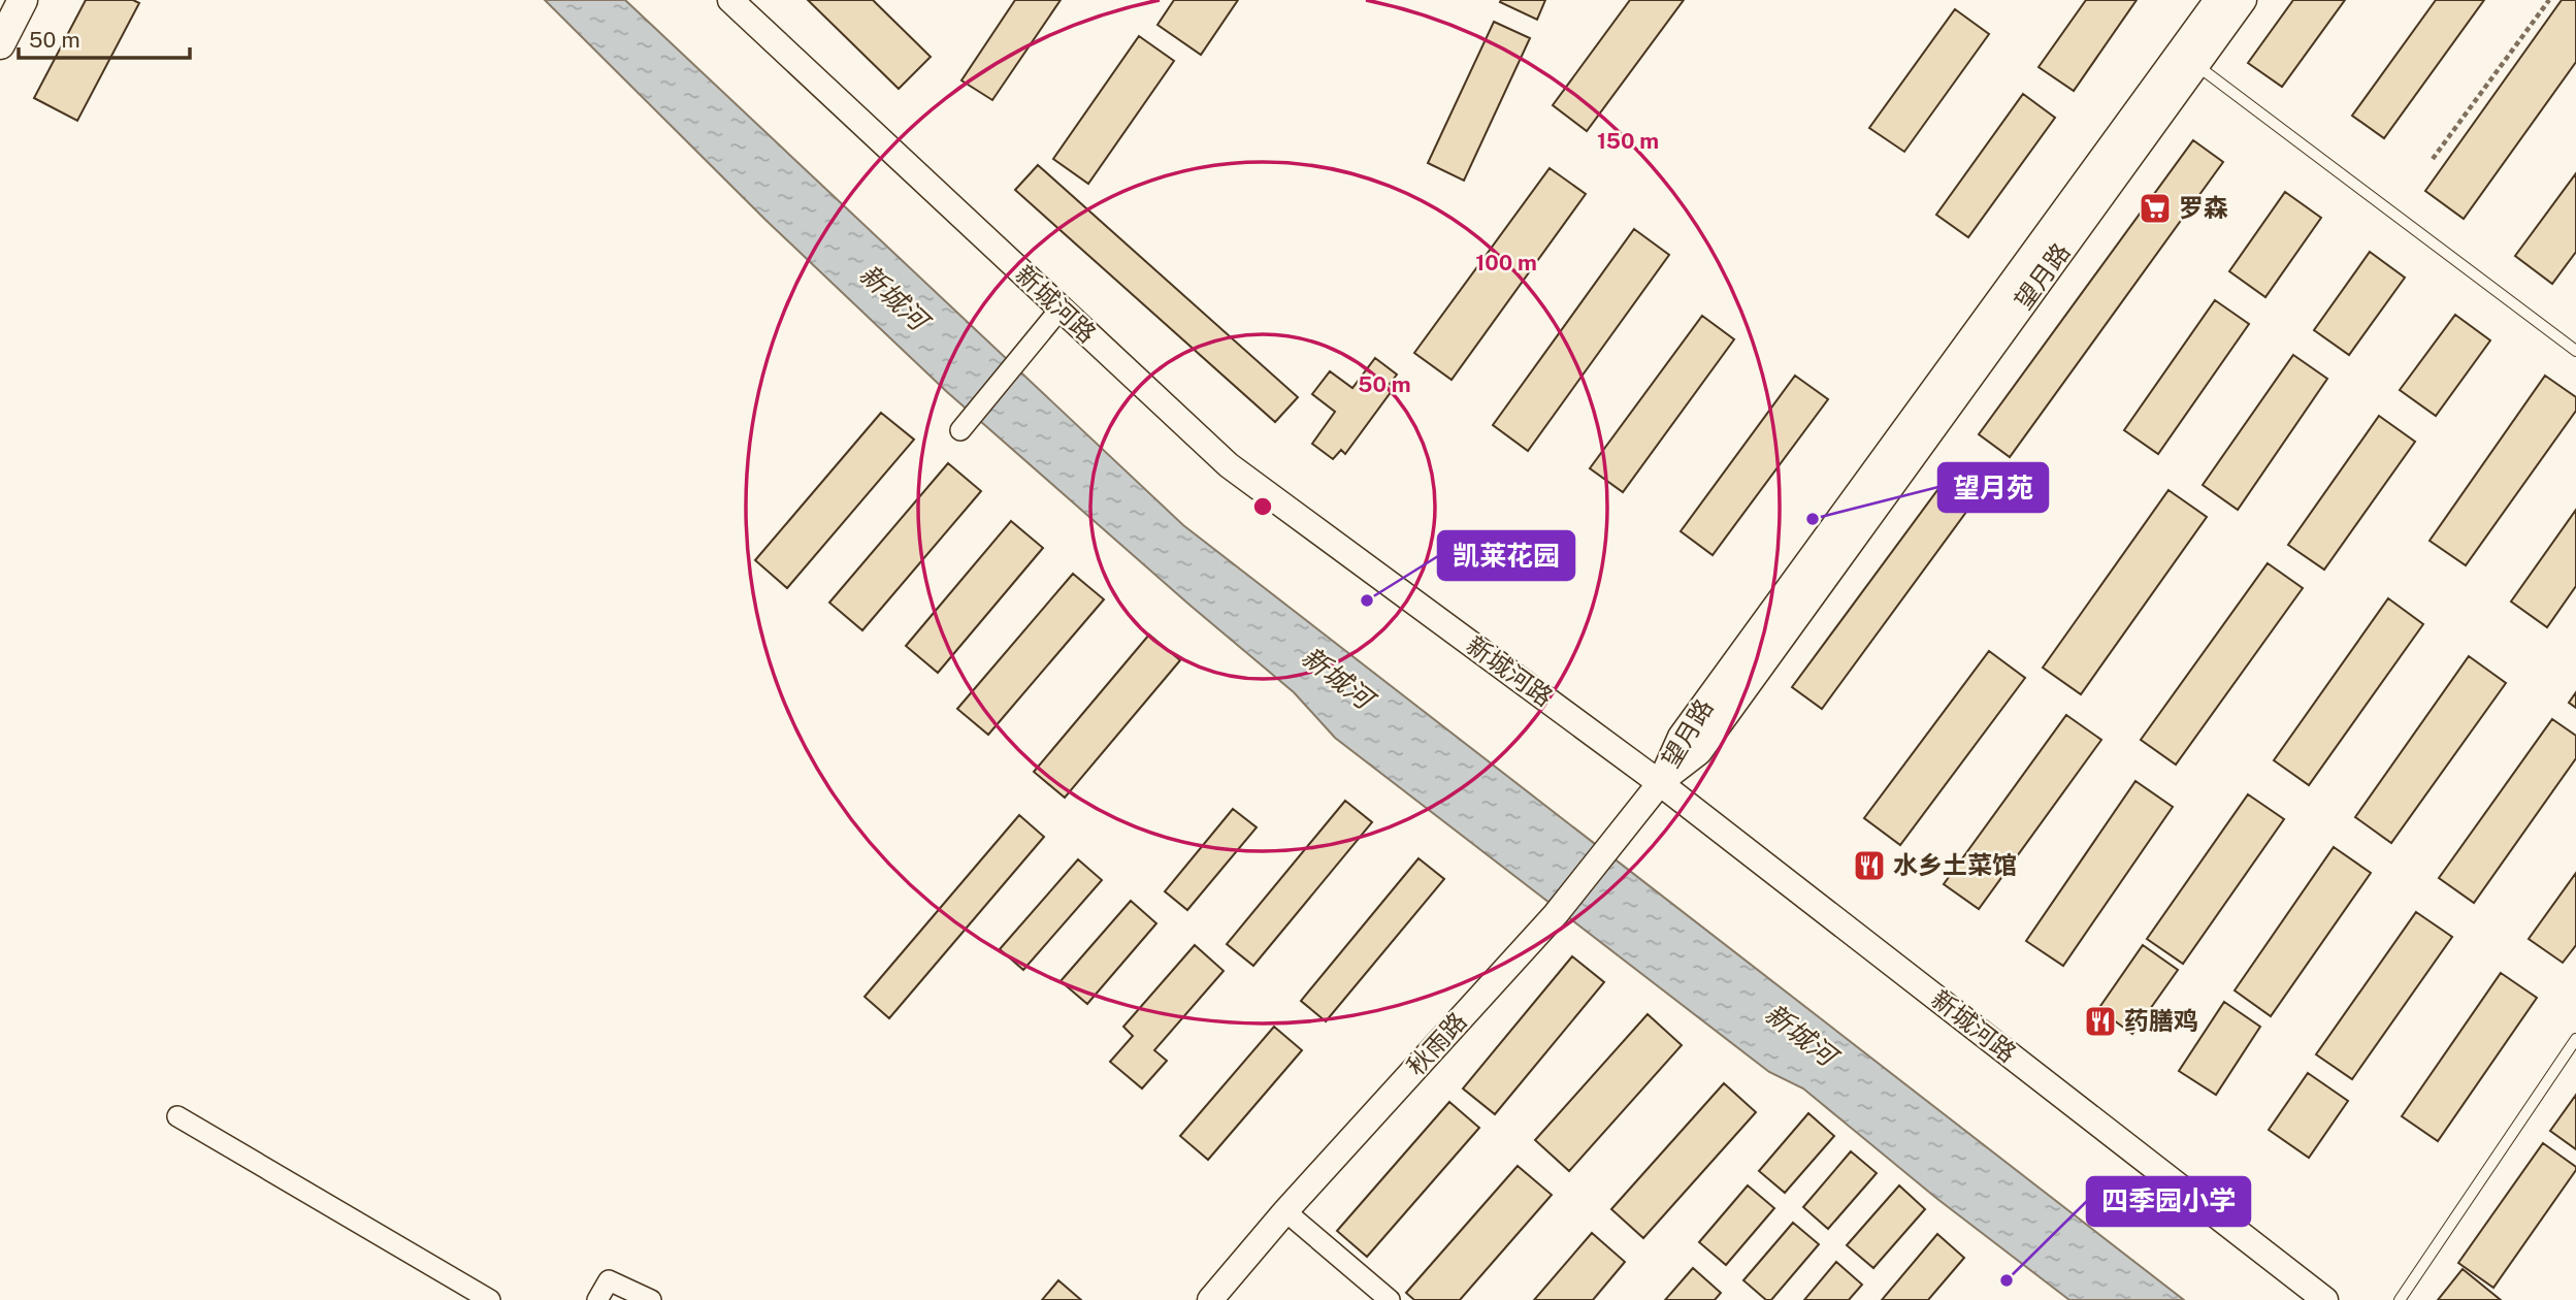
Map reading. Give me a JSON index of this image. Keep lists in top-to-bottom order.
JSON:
{
  "streets": {
    "street": ["望月路", "新城河路", "秋雨路"]
  },
  "crossings": [
    ["望月路", "新城河路"],
    ["望月路", "秋雨路"],
    ["新城河路", "秋雨路"]
  ],
  "water": ["新城河"],
  "places": {
    "supermarket": ["罗森"],
    "other": ["望月苑", "凯莱花园", "四季园小学"],
    "restaurant": ["水乡土菜馆", "药膳鸡"]
  },
  "scale_bar": "50 m",
  "rings": ["150 m", "100 m", "50 m"]
}
